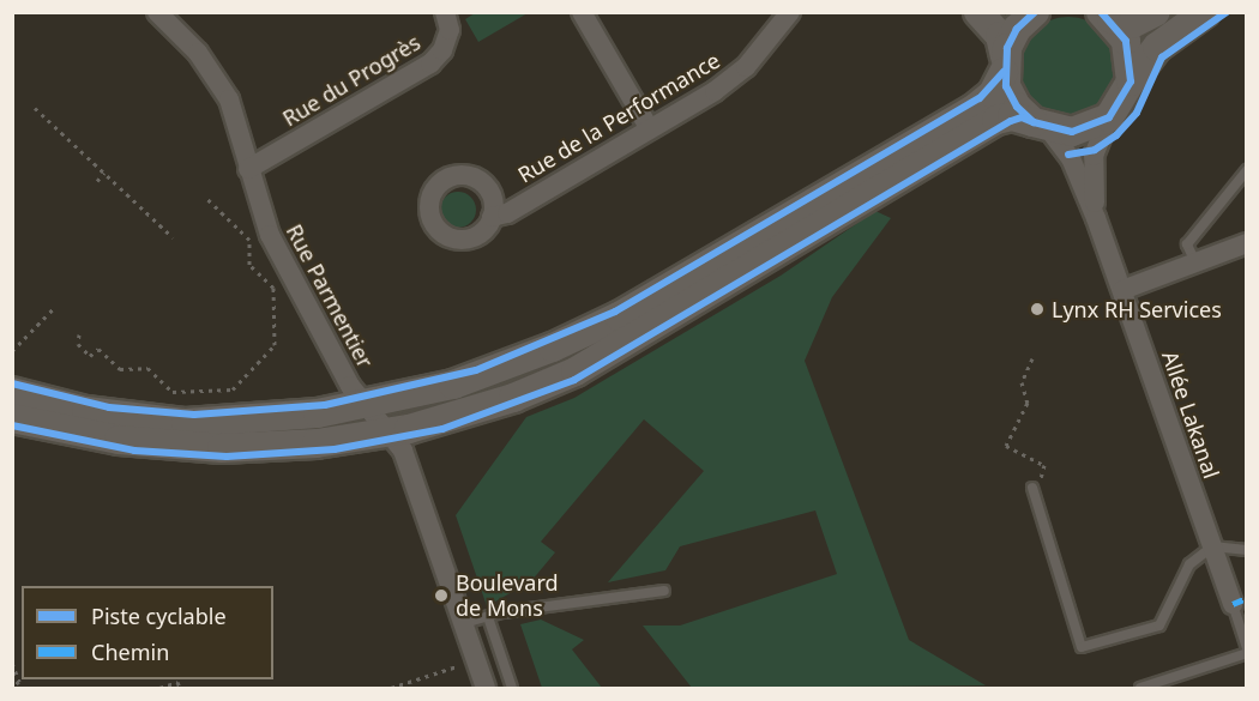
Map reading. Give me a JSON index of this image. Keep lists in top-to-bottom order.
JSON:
{
  "streets": {
    "street": [
      "Rue du Progrès",
      "Rue de la Performance",
      "Rue Parmentier",
      "Allée Lakanal"
    ]
  },
  "crossings": [
    ["Rue du Progrès", "Rue Parmentier"]
  ],
  "places": ["Lynx RH Services", "Boulevard de Mons"],
  "legend": ["Piste cyclable", "Chemin"]
}
